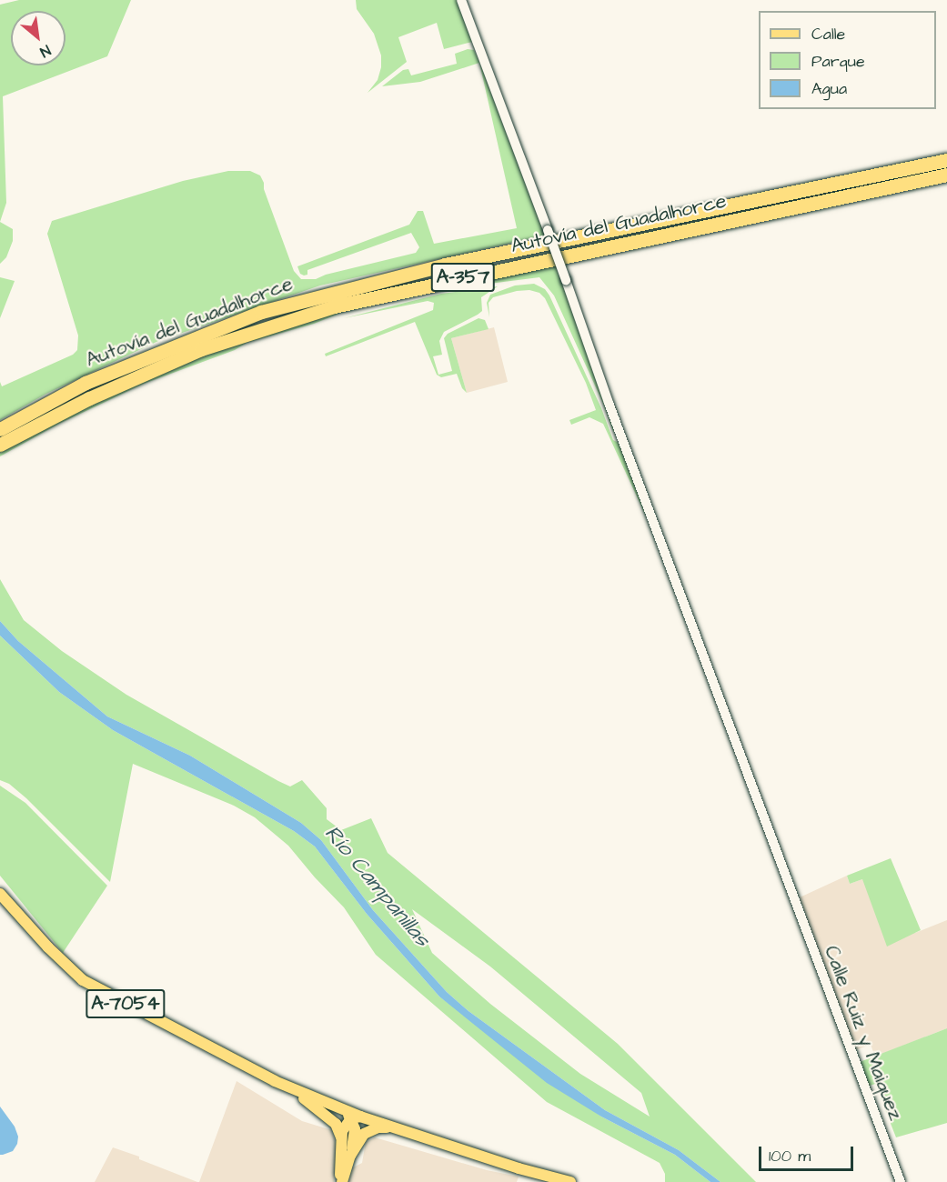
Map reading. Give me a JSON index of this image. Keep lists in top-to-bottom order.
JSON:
{
  "streets": {
    "highway": ["Autovía del Guadalhorce", "A-357"],
    "main road": ["A-7054"],
    "street": ["Calle Ruiz y Maiquez"]
  },
  "water": ["Río Campanillas"],
  "legend": ["Calle", "Parque", "Agua"],
  "scale_bar": "100 m",
  "north": "bottom right"
}
